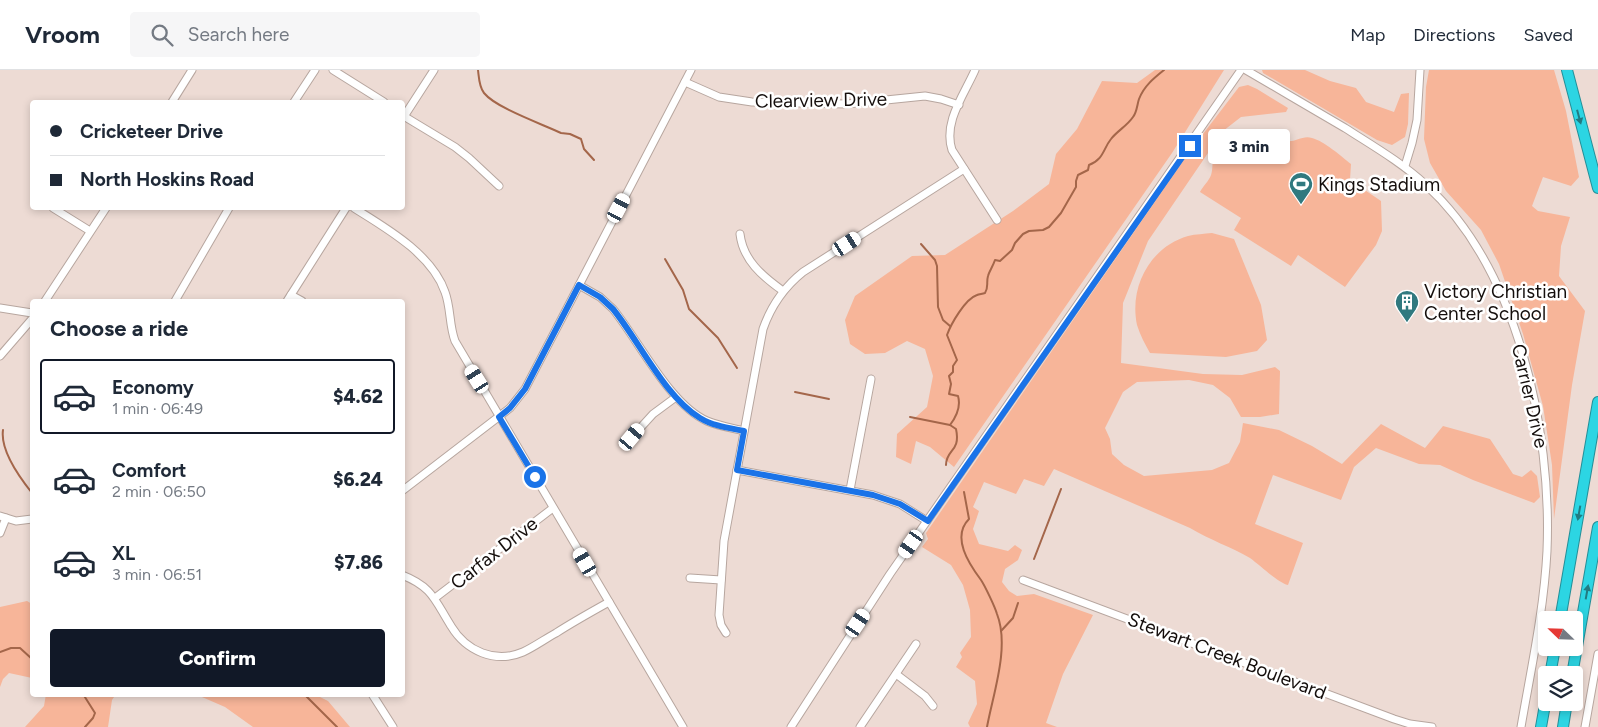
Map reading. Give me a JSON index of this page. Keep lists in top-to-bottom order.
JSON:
{
  "streets": {
    "street": [
      "Clearview Drive",
      "Carrier Drive",
      "Carfax Drive",
      "Stewart Creek Boulevard"
    ]
  },
  "places": {
    "sports": ["Kings Stadium"],
    "building": ["Victory Christian Center School"]
  },
  "north": "top left",
  "page": {
    "header": "Vroom",
    "search": "Search here",
    "nav": ["Map", "Directions", "Saved"],
    "banner": ["Cricketeer Drive", "North Hoskins Road"],
    "bubble": "3 min",
    "heading": "Choose a ride",
    "list": [
      {
        "name": "Economy",
        "note": "1 min · 06:49",
        "value": "$4.62"
      },
      {
        "name": "Comfort",
        "note": "2 min · 06:50",
        "value": "$6.24"
      },
      {
        "name": "XL",
        "note": "3 min · 06:51",
        "value": "$7.86"
      }
    ],
    "buttons": "Confirm"
  }
}
